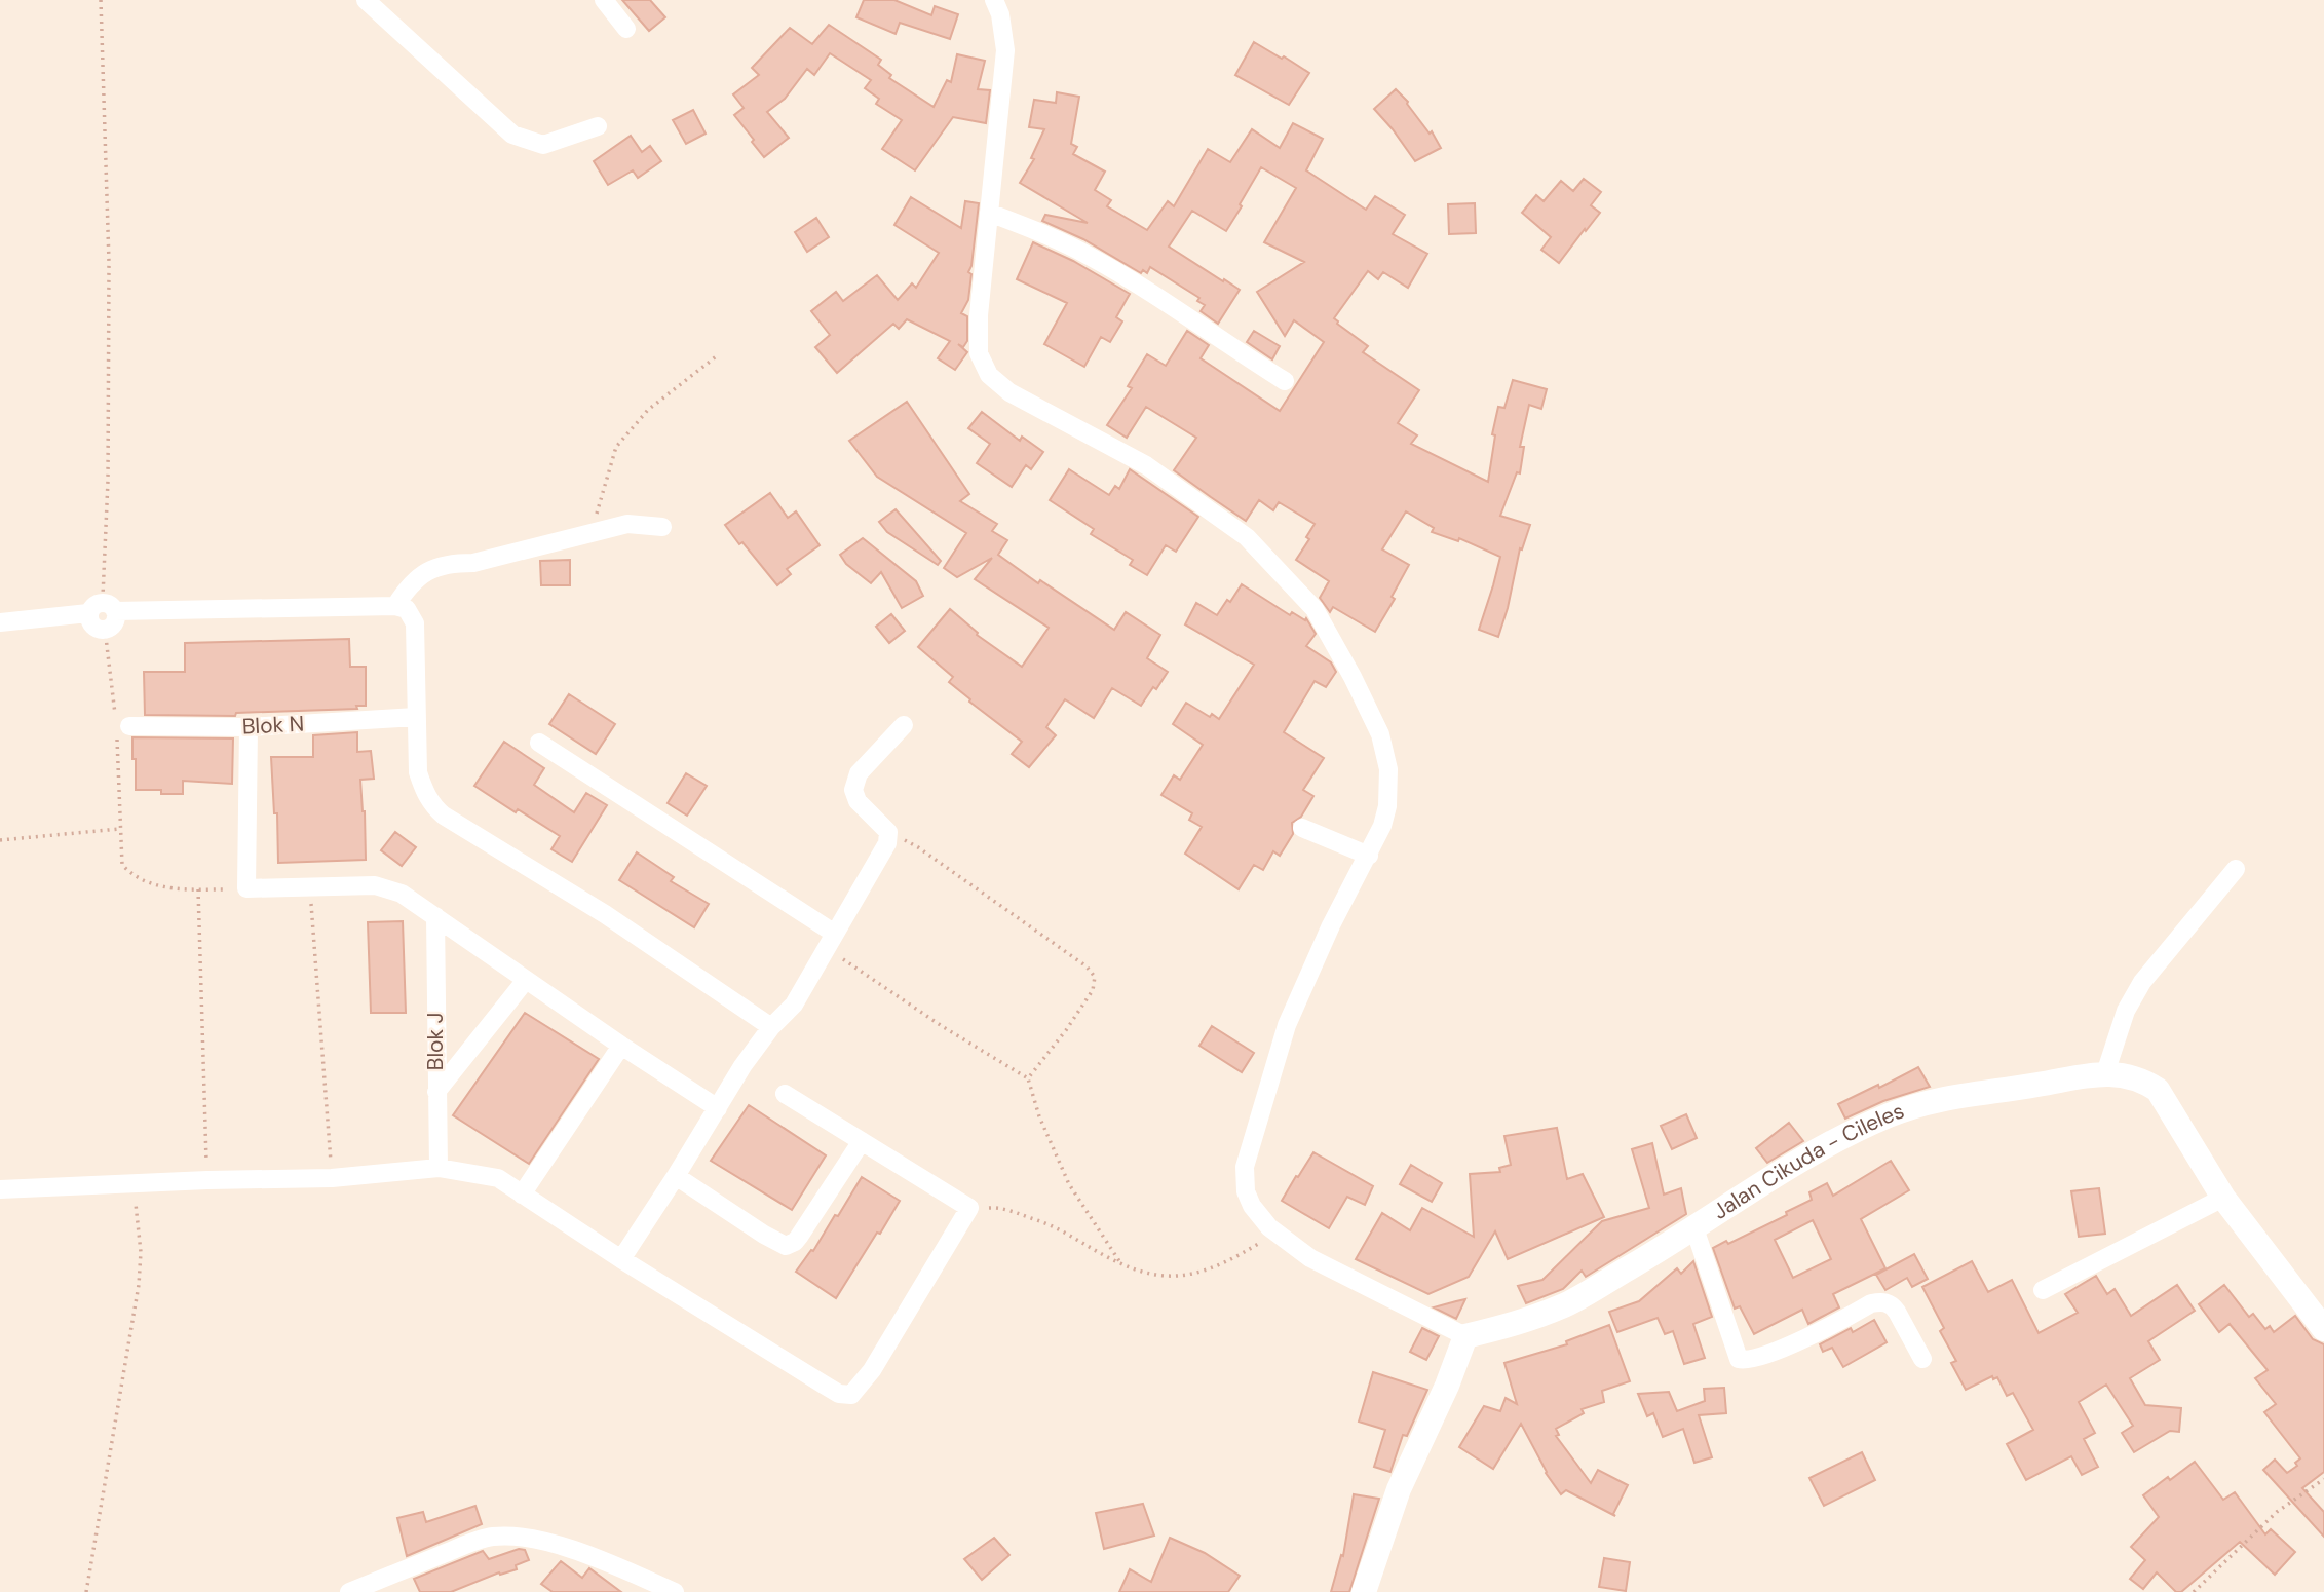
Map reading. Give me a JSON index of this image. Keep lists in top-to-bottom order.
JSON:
{
  "streets": {
    "street": ["Blok N", "Blok J", "Jalan Cikuda - Cileles"]
  }
}
